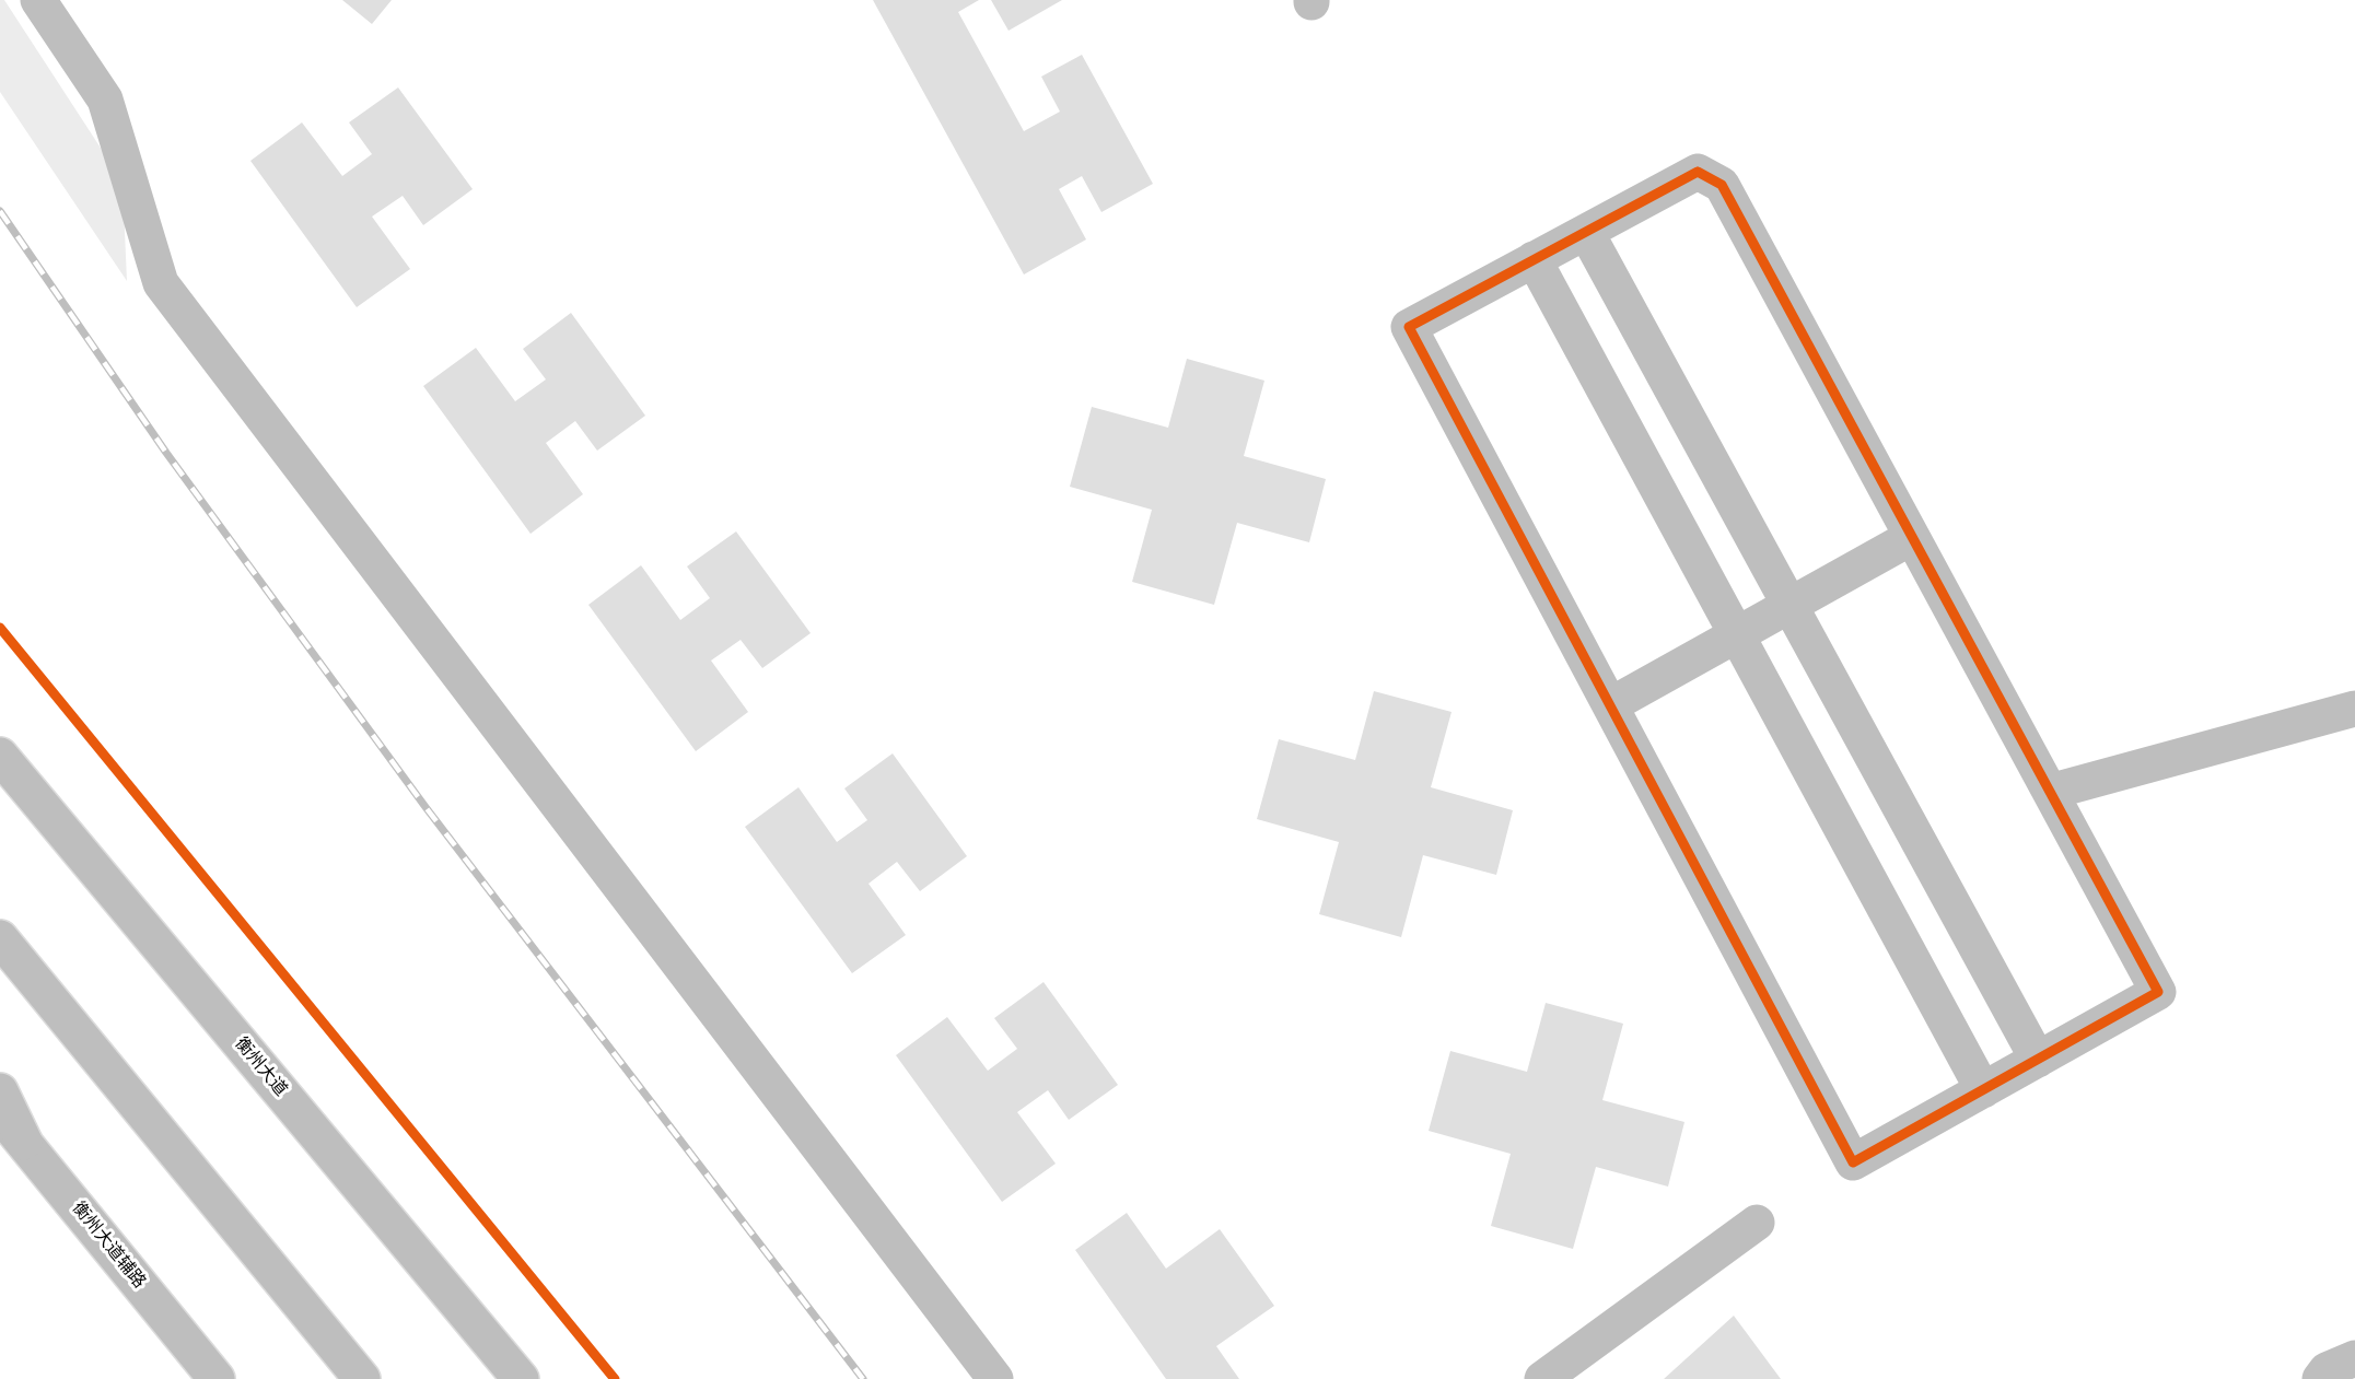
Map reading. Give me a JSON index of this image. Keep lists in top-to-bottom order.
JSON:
{
  "streets": {
    "main road": ["衡州大道", "衡州大道辅路"]
  }
}
